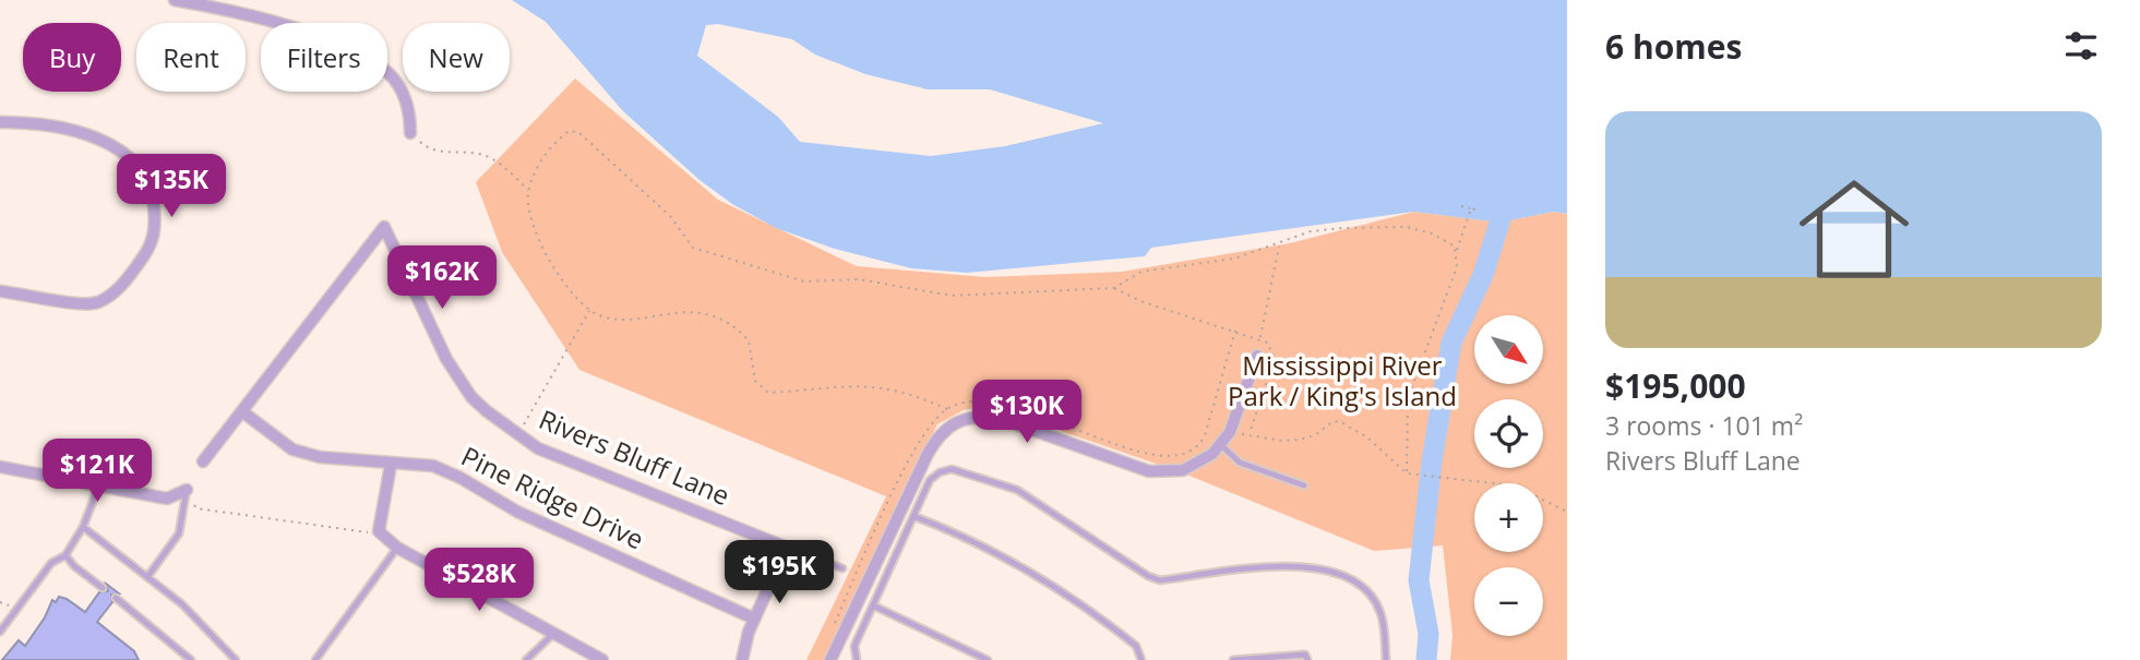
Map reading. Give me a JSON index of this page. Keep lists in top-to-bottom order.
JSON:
{
  "streets": {
    "street": ["Rivers Bluff Lane", "Pine Ridge Drive"]
  },
  "crossings": [
    ["Rivers Bluff Lane", "Pine Ridge Drive"]
  ],
  "parks": ["Mississippi River Park / King's Island"],
  "north": "bottom right",
  "page": {
    "heading": "6 homes",
    "chip": [
      "Buy",
      "Rent",
      "Filters",
      "New"
    ],
    "list": [
      {
        "name": "$195,000",
        "note": "3 rooms · 101 m² · Rivers Bluff Lane"
      }
    ],
    "price": [
      "$135K",
      "$162K",
      "$130K",
      "$121K",
      "$195K",
      "$528K"
    ],
    "map_buttons": ["+", "−"]
  }
}
